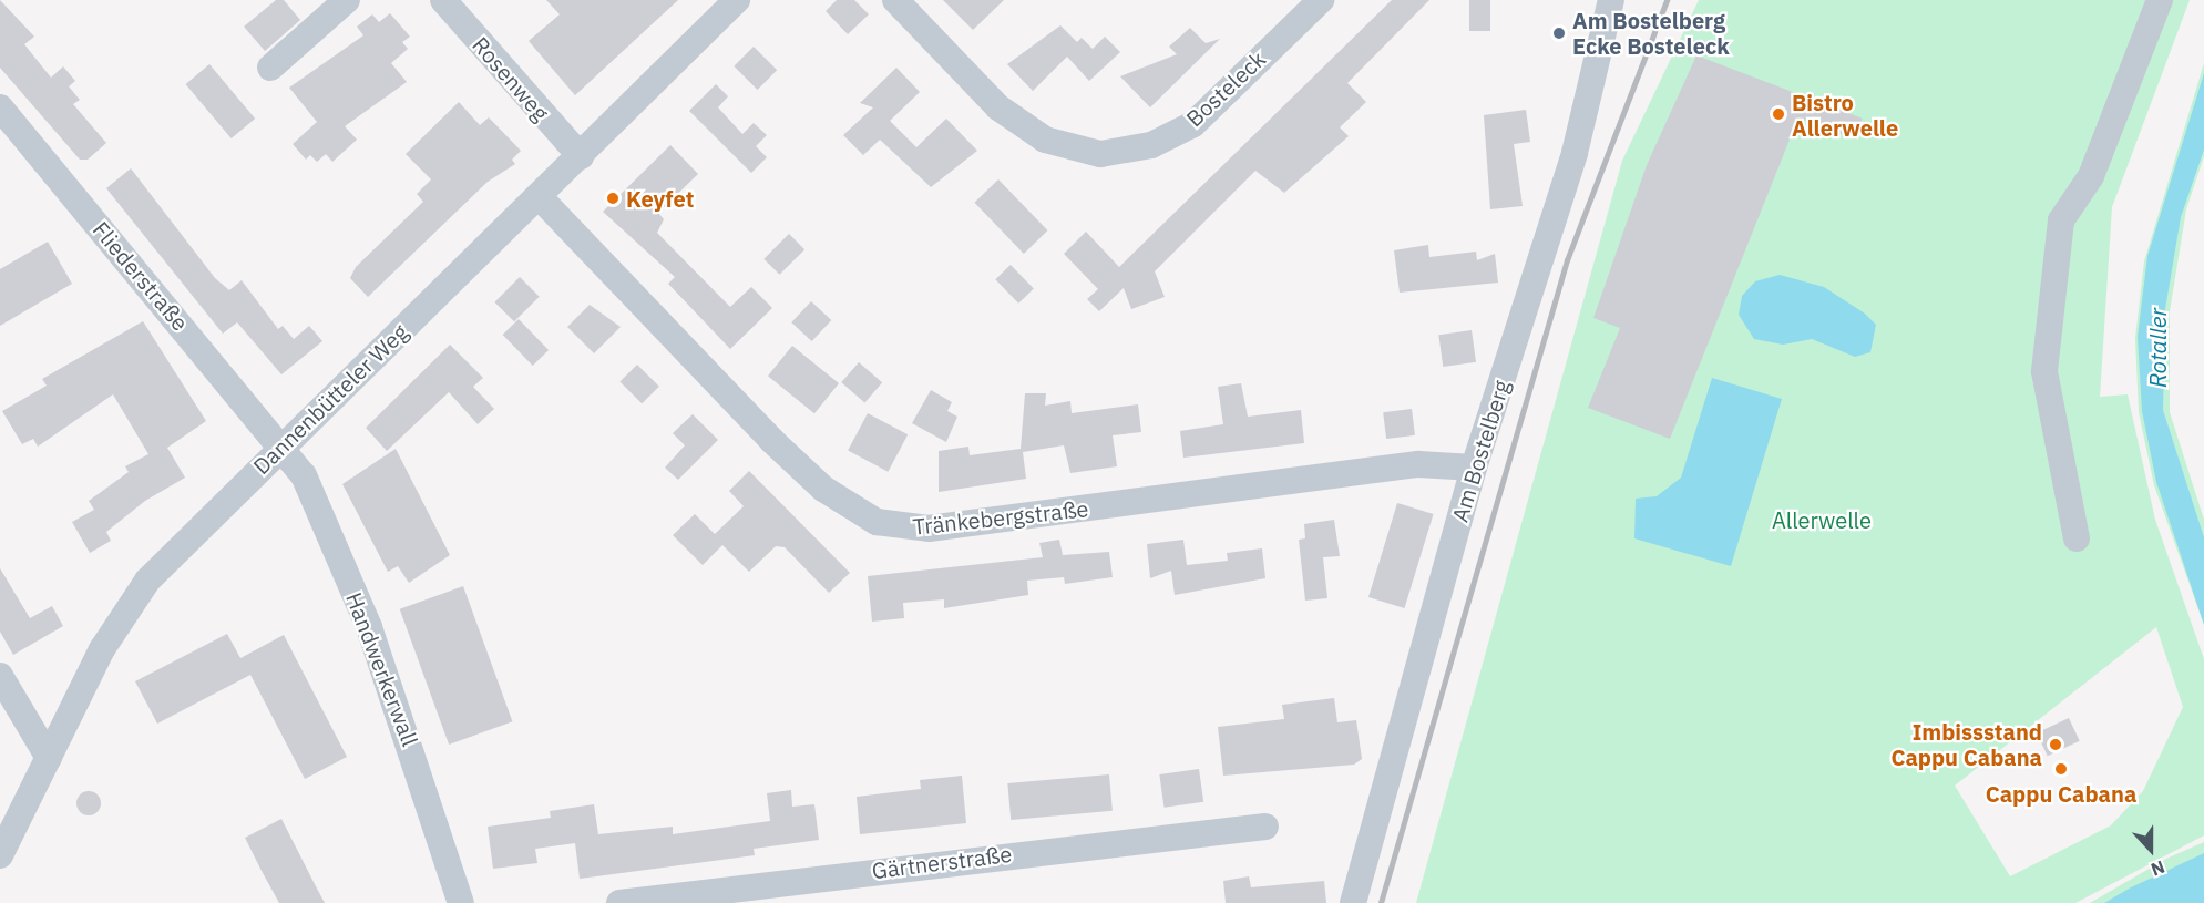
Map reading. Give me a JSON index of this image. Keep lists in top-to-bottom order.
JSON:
{
  "streets": {
    "street": [
      "Rosenweg",
      "Bosteleck",
      "Fliederstraße",
      "Dannenbütteler Weg",
      "Am Bostelberg",
      "Tränkebergstraße",
      "Handwerkerwall",
      "Gärtnerstraße"
    ]
  },
  "crossings": [
    ["Rosenweg", "Dannenbütteler Weg"],
    ["Fliederstraße", "Dannenbütteler Weg"],
    ["Fliederstraße", "Handwerkerwall"],
    ["Dannenbütteler Weg", "Tränkebergstraße"],
    ["Dannenbütteler Weg", "Handwerkerwall"],
    ["Am Bostelberg", "Tränkebergstraße"]
  ],
  "water": ["Rotaller"],
  "parks": ["Allerwelle"],
  "places": [
    "Am Bostelberg Ecke Bosteleck",
    "Bistro Allerwelle",
    "Keyfet",
    "Imbissstand Cappu Cabana",
    "Cappu Cabana"
  ],
  "north": "bottom"
}
